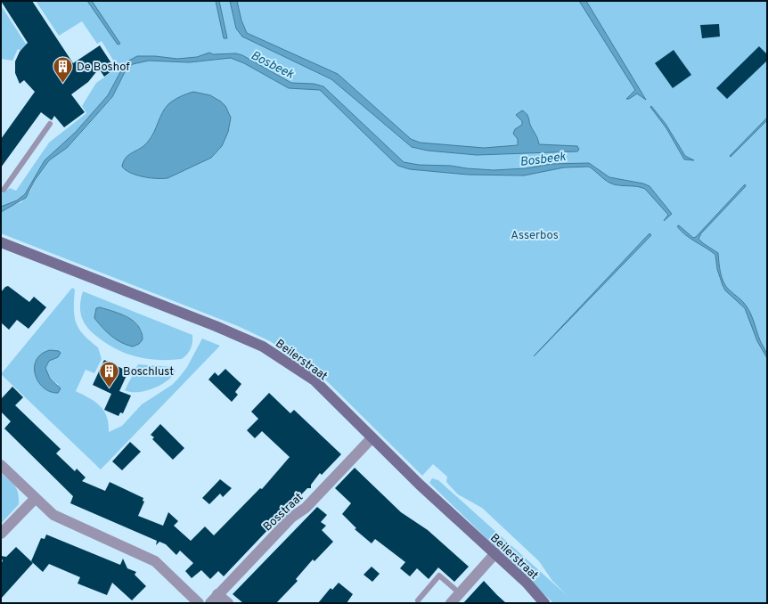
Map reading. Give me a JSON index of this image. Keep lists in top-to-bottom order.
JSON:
{
  "streets": {
    "street": ["Beilerstraat", "Bosstraat"]
  },
  "crossings": [
    ["Beilerstraat", "Bosstraat"]
  ],
  "water": ["Bosbeek"],
  "parks": ["Asserbos"],
  "places": {
    "building": ["De Boshof", "Boschlust"]
  }
}
